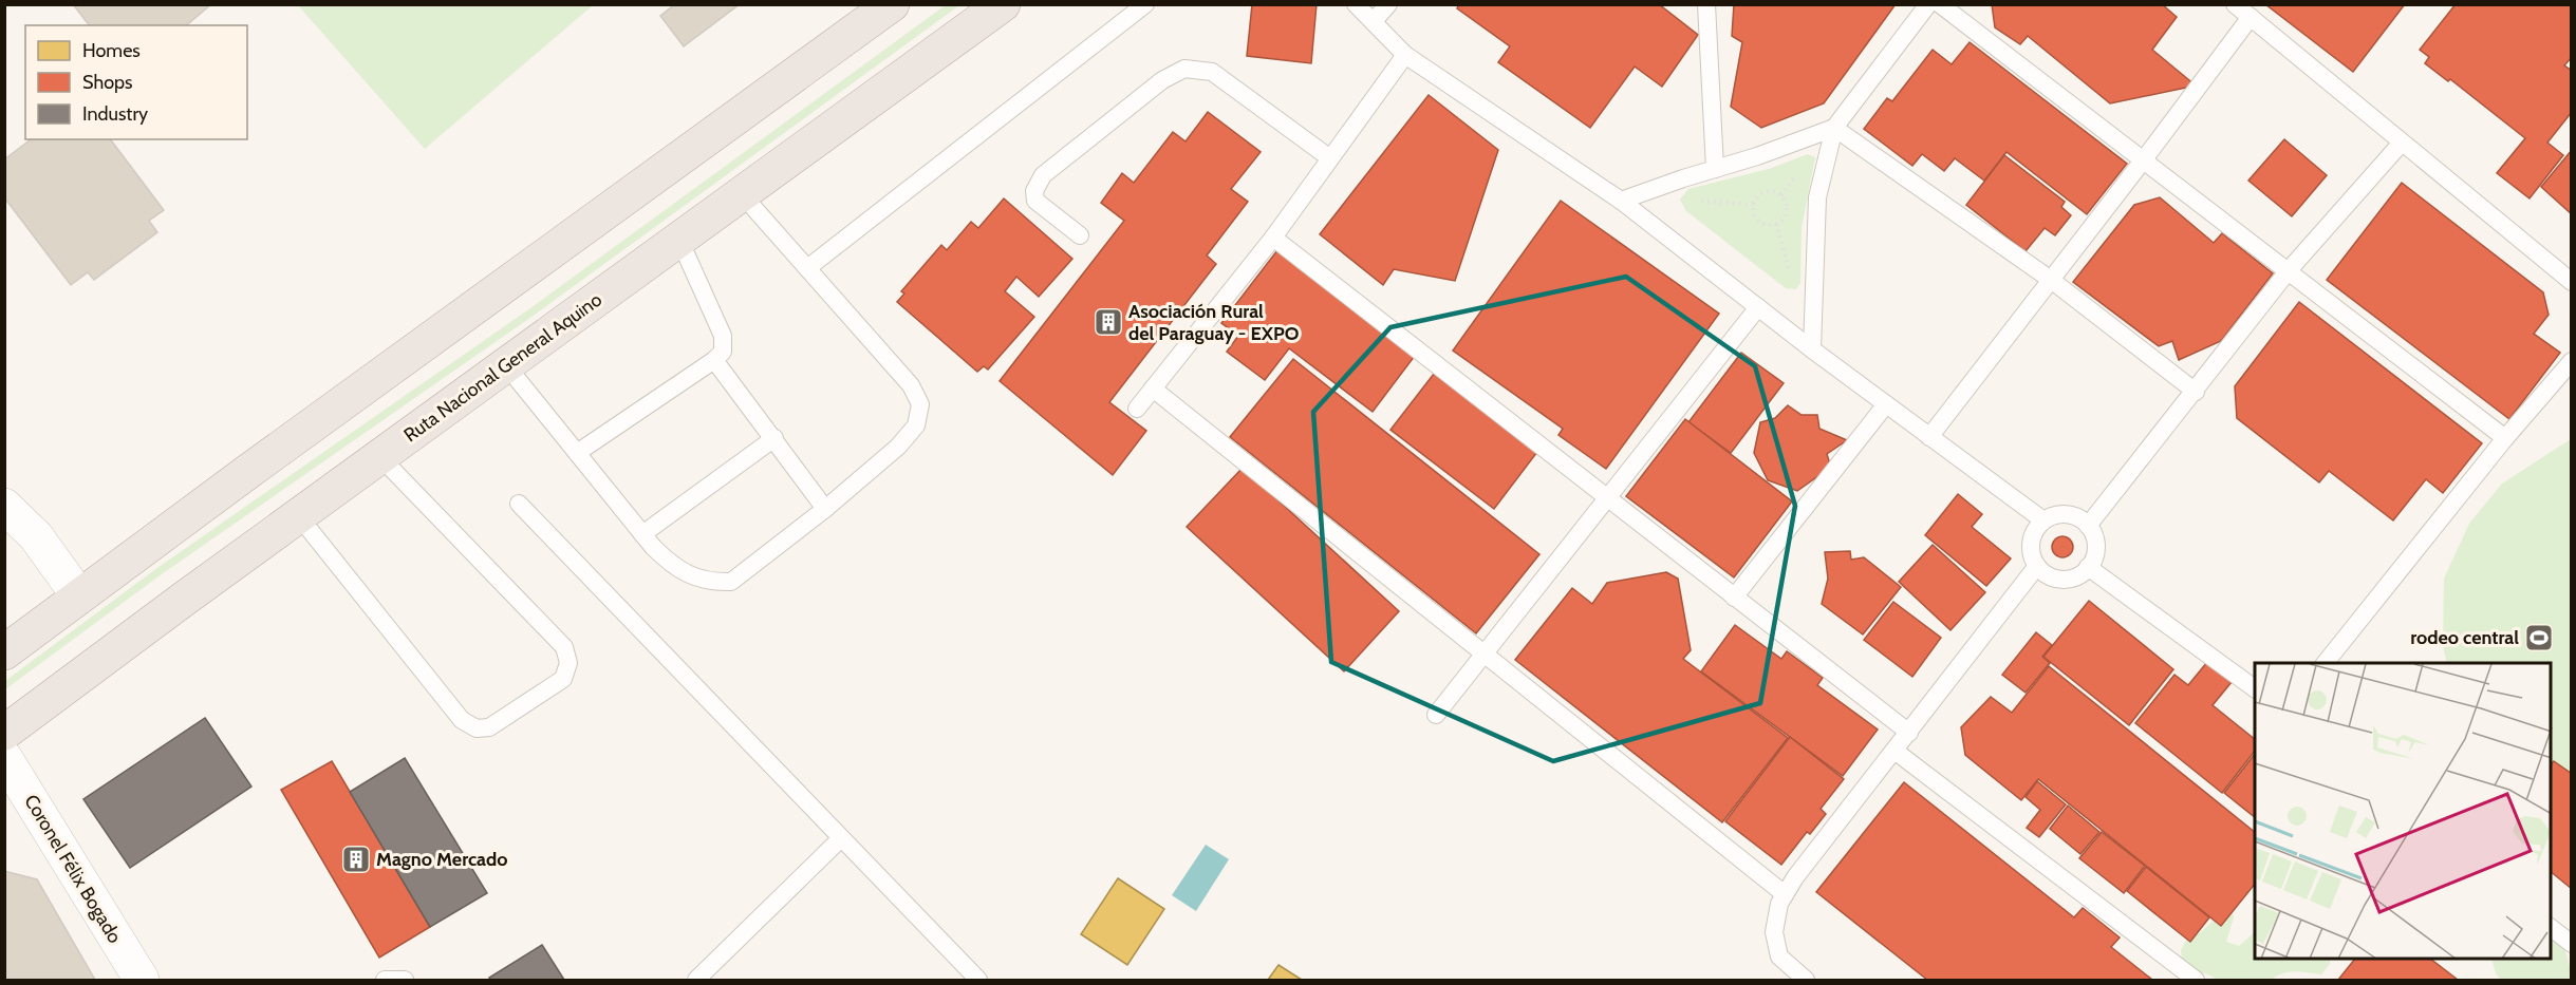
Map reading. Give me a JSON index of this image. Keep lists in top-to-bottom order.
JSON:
{
  "streets": {
    "highway": ["Ruta Nacional General Aquino"],
    "street": ["Coronel Félix Bogado"]
  },
  "places": {
    "building": ["Asociación Rural del Paraguay - EXPO", "Magno Mercado"],
    "sports": ["rodeo central"]
  },
  "legend": ["Homes", "Shops", "Industry"]
}
